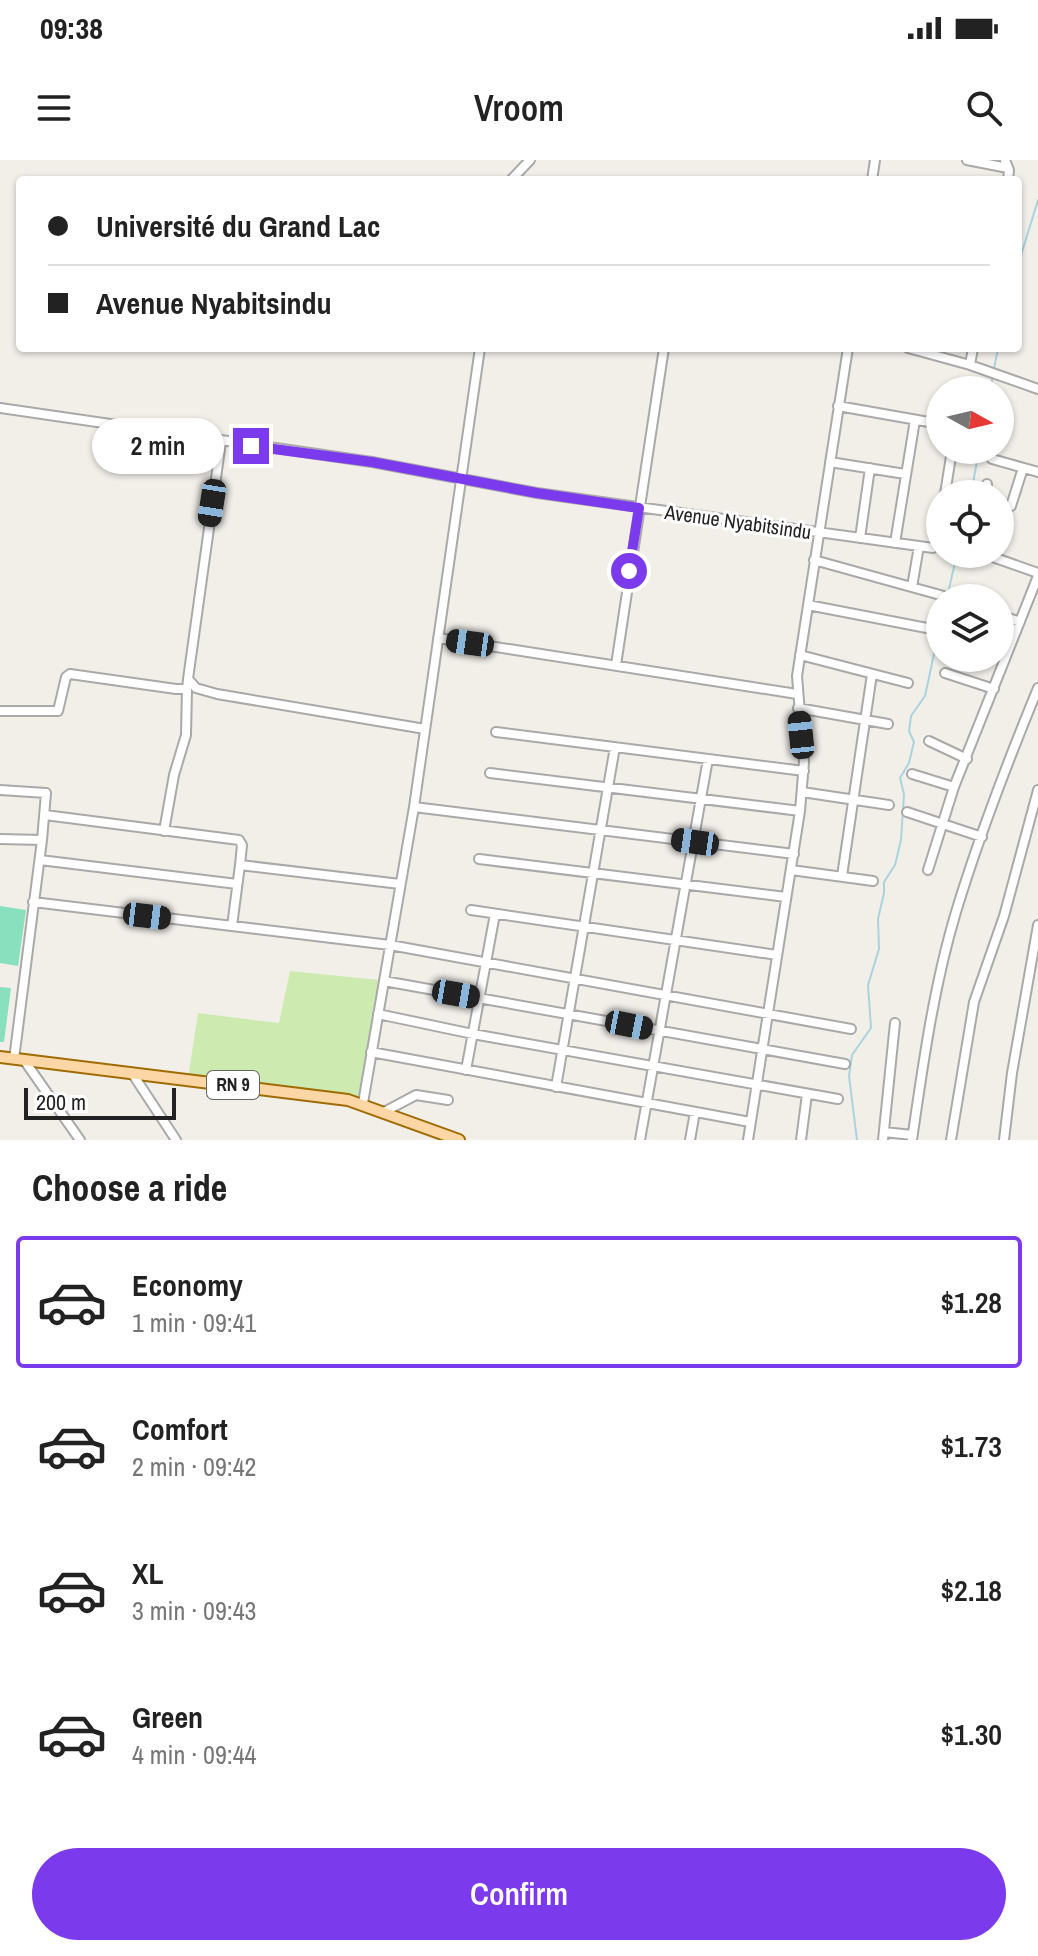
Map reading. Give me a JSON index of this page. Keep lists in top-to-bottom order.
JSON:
{
  "streets": {
    "main road": ["RN 9"],
    "street": ["Avenue Nyabitsindu"]
  },
  "scale_bar": "200 m",
  "north": "right",
  "page": {
    "status": "09:38",
    "header": "Vroom",
    "banner": ["Université du Grand Lac", "Avenue Nyabitsindu"],
    "bubble": "2 min",
    "scale": "200 m",
    "heading": "Choose a ride",
    "list": [
      {
        "name": "Economy",
        "note": "1 min · 09:41",
        "value": "$1.28"
      },
      {
        "name": "Comfort",
        "note": "2 min · 09:42",
        "value": "$1.73"
      },
      {
        "name": "XL",
        "note": "3 min · 09:43",
        "value": "$2.18"
      },
      {
        "name": "Green",
        "note": "4 min · 09:44",
        "value": "$1.30"
      }
    ],
    "buttons": "Confirm"
  }
}
